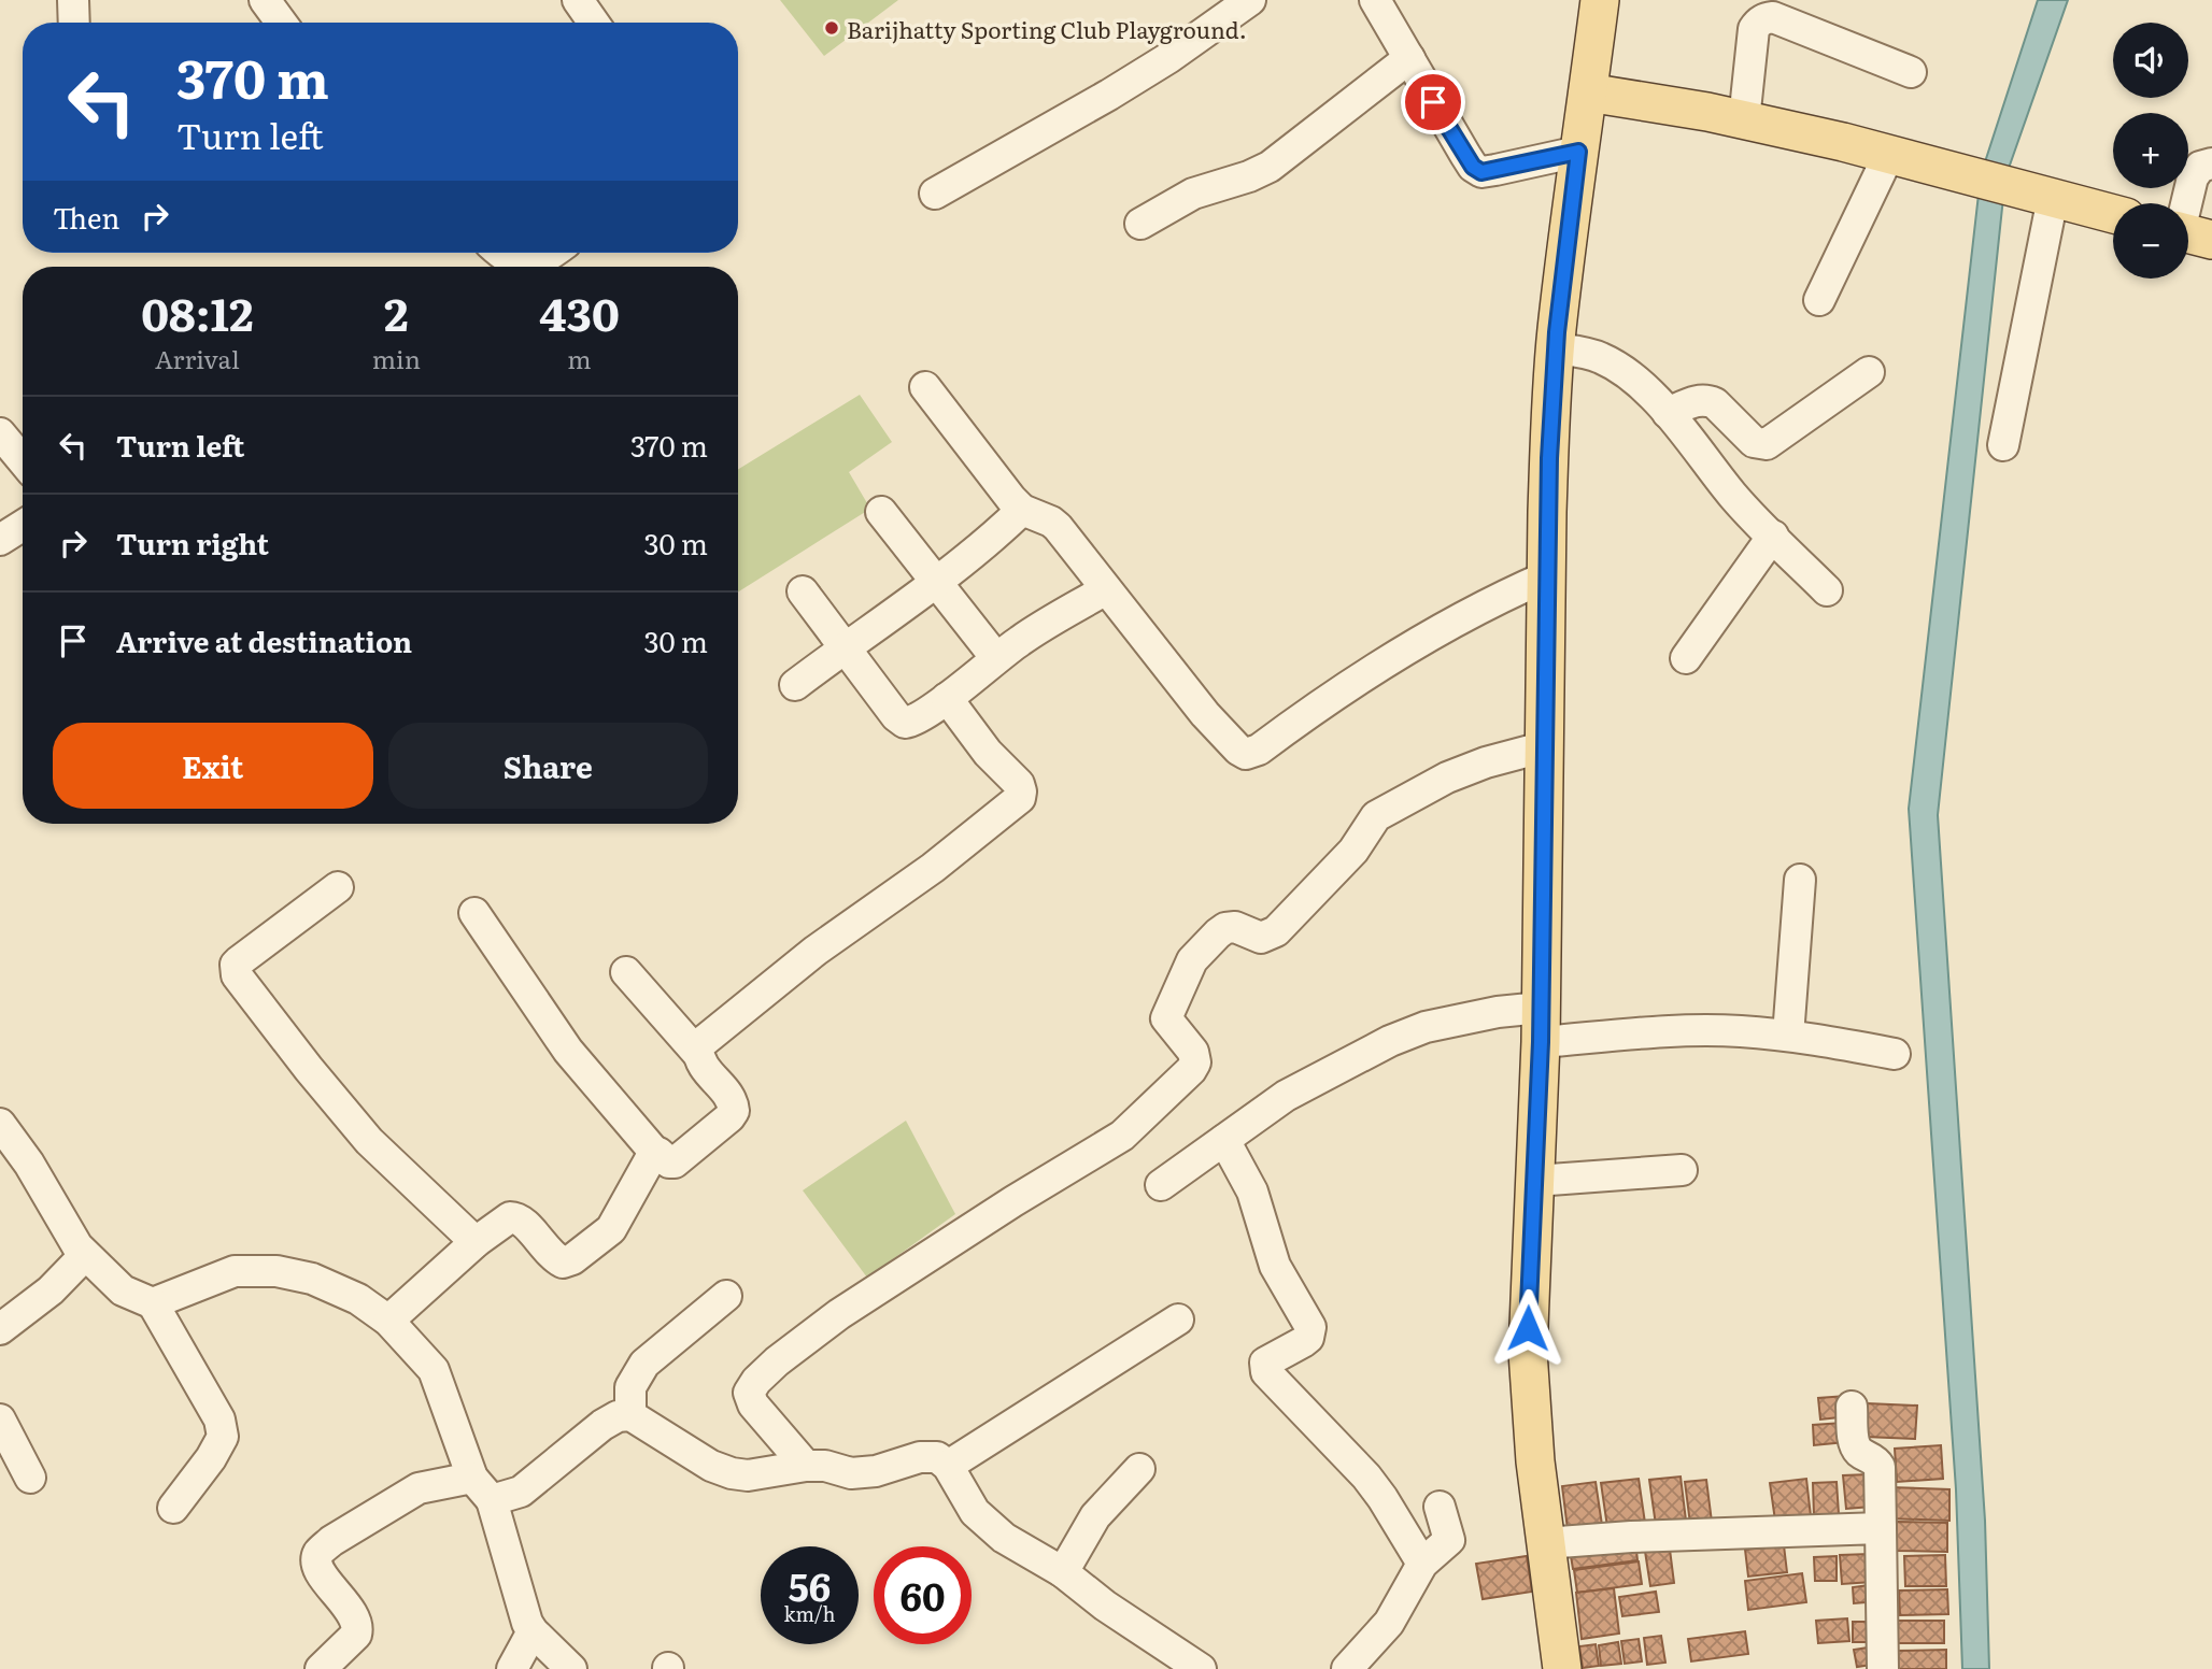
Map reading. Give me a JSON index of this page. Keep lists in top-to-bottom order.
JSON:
{
  "places": ["Barijhatty Sporting Club Playground."],
  "page": {
    "map_buttons": ["+", "−"],
    "turn": ["370 m", "Turn left"],
    "then": "Then",
    "eta": [
      "08:12",
      "Arrival",
      "2",
      "min",
      "430",
      "m"
    ],
    "list": [
      {
        "name": "Turn left",
        "value": "370 m"
      },
      {
        "name": "Turn right",
        "value": "30 m"
      },
      {
        "name": "Arrive at destination",
        "value": "30 m"
      }
    ],
    "buttons": ["Exit", "Share"],
    "speed": "56 km/h",
    "limit": "60"
  }
}
